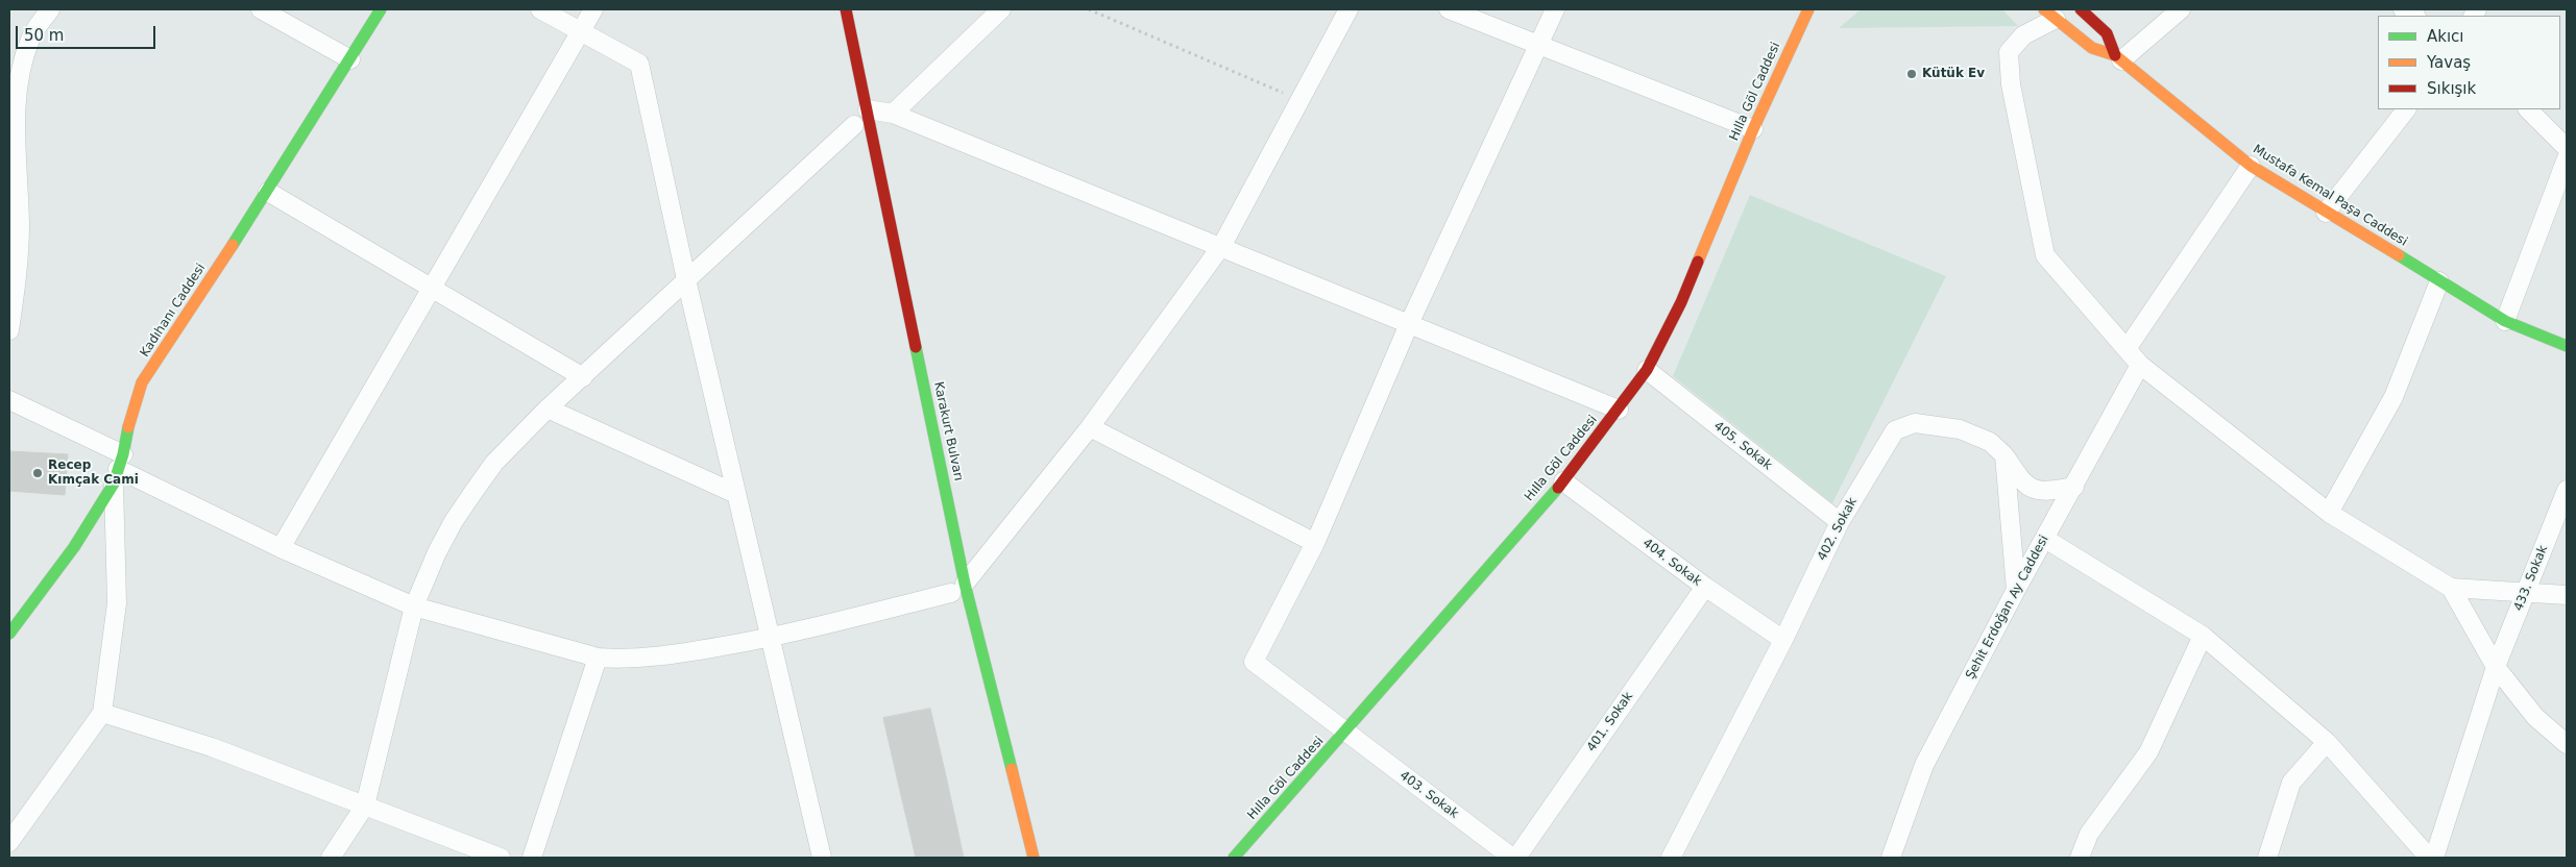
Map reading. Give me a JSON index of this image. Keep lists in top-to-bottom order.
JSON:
{
  "streets": {
    "street": [
      "Hılla Göl Caddesi",
      "Mustafa Kemal Paşa Caddesi",
      "Kadıhanı Caddesi",
      "Karakurt Bulvarı",
      "405. Sokak",
      "402. Sokak",
      "404. Sokak",
      "433. Sokak",
      "Şehit Erdoğan Ay Caddesi",
      "401. Sokak",
      "403. Sokak"
    ]
  },
  "crossings": [
    ["Hılla Göl Caddesi", "405. Sokak"],
    ["Hılla Göl Caddesi", "404. Sokak"],
    ["Hılla Göl Caddesi", "403. Sokak"],
    ["405. Sokak", "402. Sokak"],
    ["402. Sokak", "404. Sokak"],
    ["402. Sokak", "Şehit Erdoğan Ay Caddesi"],
    ["404. Sokak", "401. Sokak"]
  ],
  "places": ["Kütük Ev", "Recep Kımçak Cami"],
  "legend": ["Akıcı", "Yavaş", "Sıkışık"],
  "scale_bar": "50 m"
}
